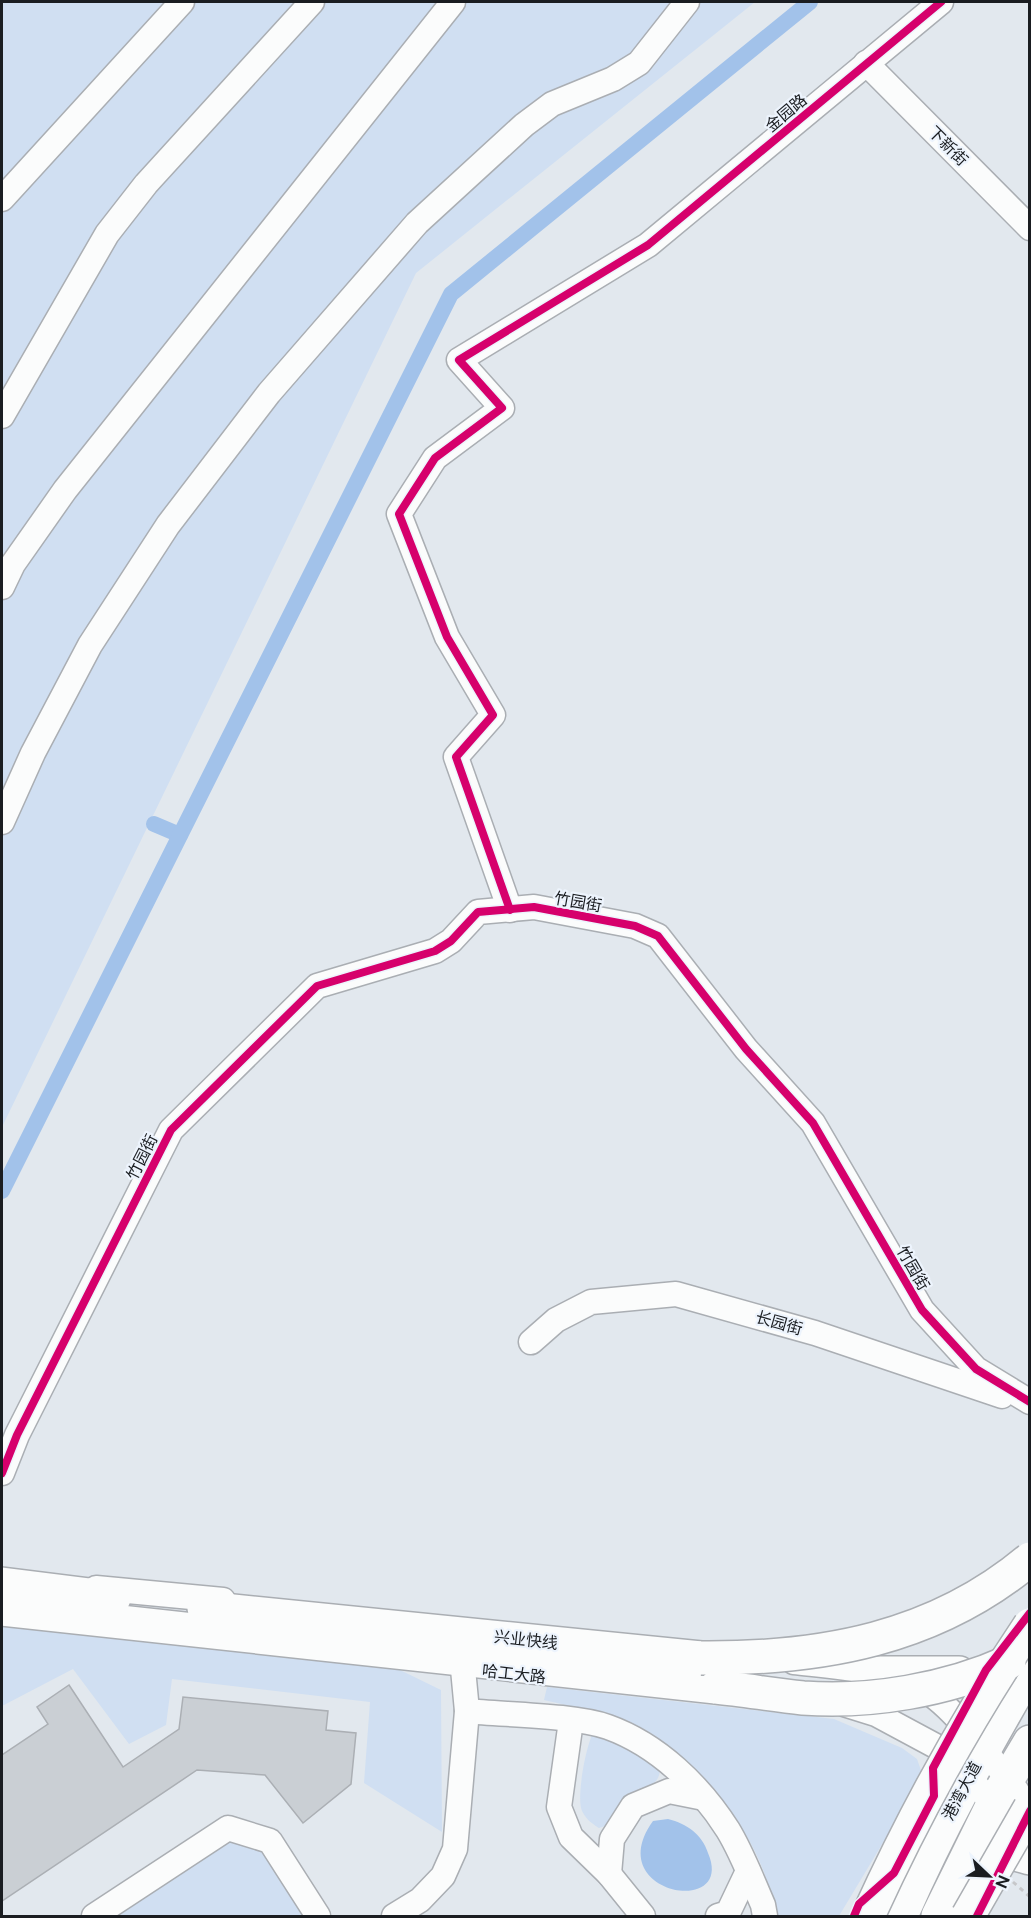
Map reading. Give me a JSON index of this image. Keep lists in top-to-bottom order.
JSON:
{
  "streets": {
    "highway": ["兴业快线", "港湾大道"],
    "street": [
      "金园路",
      "下新街",
      "竹园街",
      "长园街",
      "哈工大路"
    ]
  },
  "crossings": [
    ["金园路", "下新街"],
    ["金园路", "竹园街"],
    ["竹园街", "长园街"],
    ["哈工大路", "港湾大道"]
  ],
  "north": "bottom right"
}
